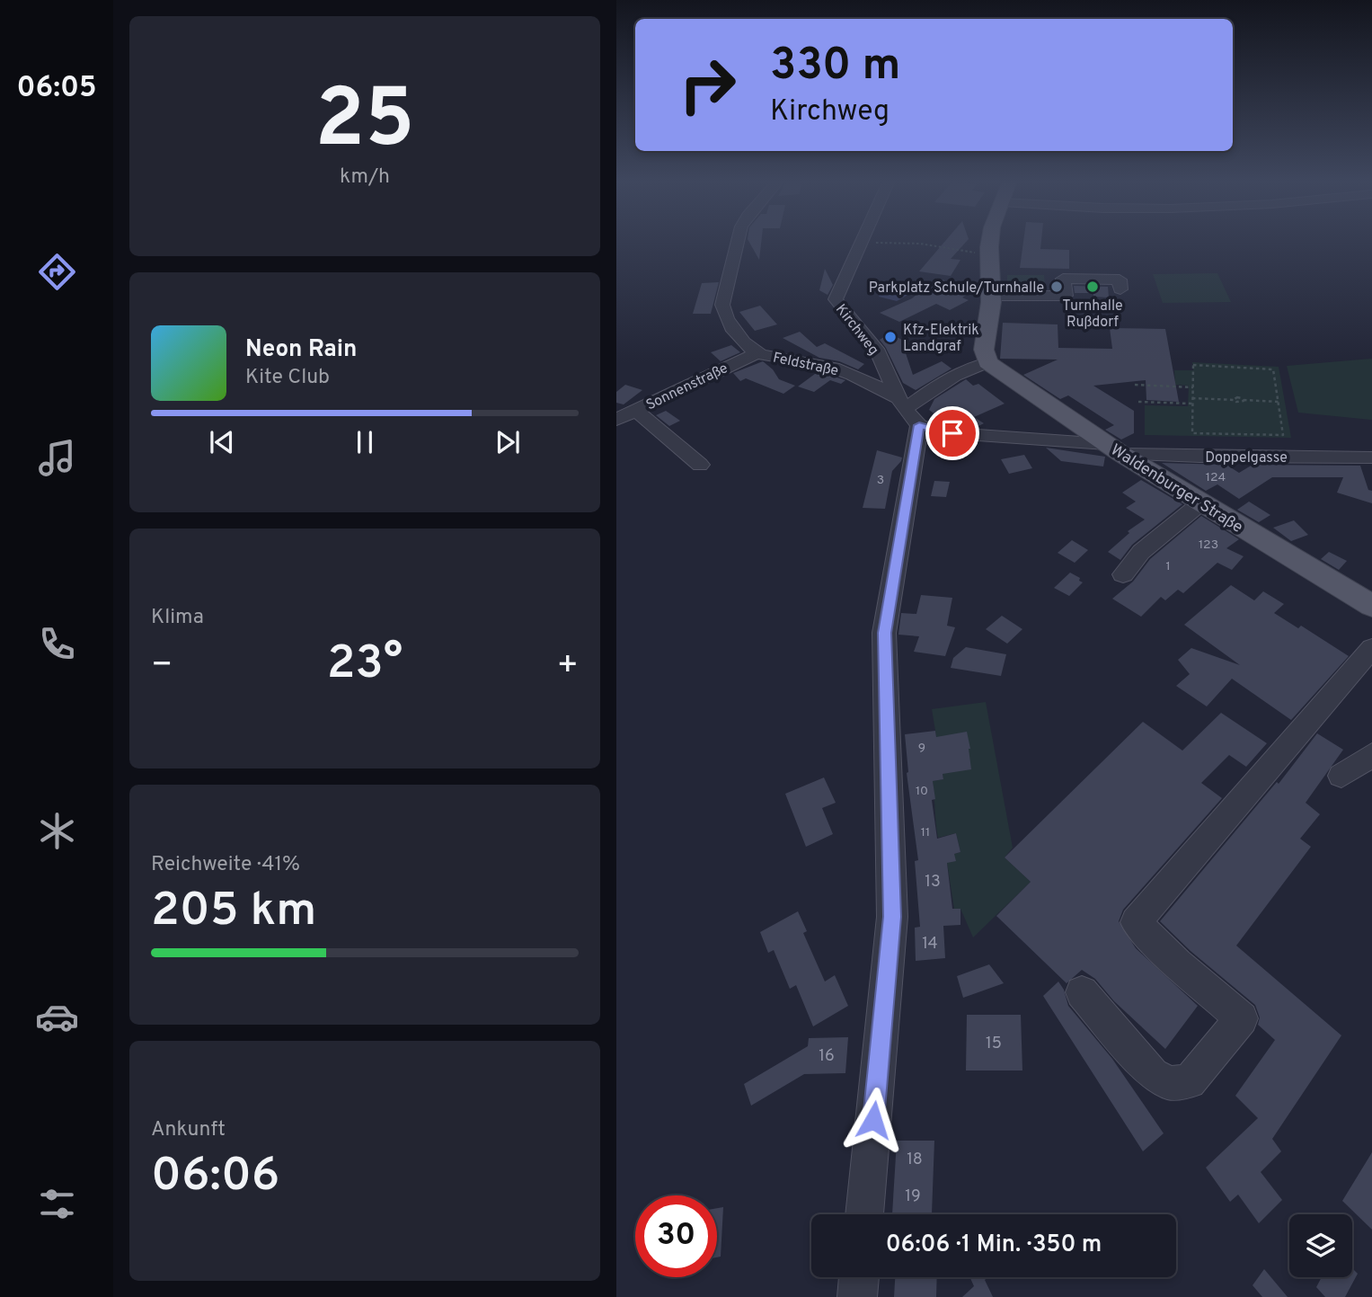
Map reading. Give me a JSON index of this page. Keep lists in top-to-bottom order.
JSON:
{
  "streets": {
    "main road": ["Waldenburger Straße"],
    "street": [
      "Kirchweg",
      "Feldstraße",
      "Sonnenstraße",
      "Doppelgasse"
    ]
  },
  "crossings": [
    ["Kirchweg", "Feldstraße"],
    ["Feldstraße", "Sonnenstraße"],
    ["Doppelgasse", "Waldenburger Straße"]
  ],
  "places": ["Parkplatz Schule/Turnhalle", "Turnhalle Rußdorf", "Kfz-Elektrik Landgraf"],
  "house_numbers": [
    "124",
    "3",
    "123",
    "1",
    "9",
    "10",
    "11",
    "13",
    "14",
    "15",
    "16",
    "18",
    "19"
  ],
  "page": {
    "tabs": "06:05",
    "tile": [
      ["25", "km/h"],
      "Klima",
      ["Reichweite · 41%", "205 km"],
      ["Ankunft", "06:06"]
    ],
    "turn": ["330 m", "Kirchweg"],
    "song": ["Neon Rain", "Kite Club"],
    "heat": ["−", "23°", "+"],
    "limit": "30",
    "trip": "06:06 · 1 Min. · 350 m"
  }
}
